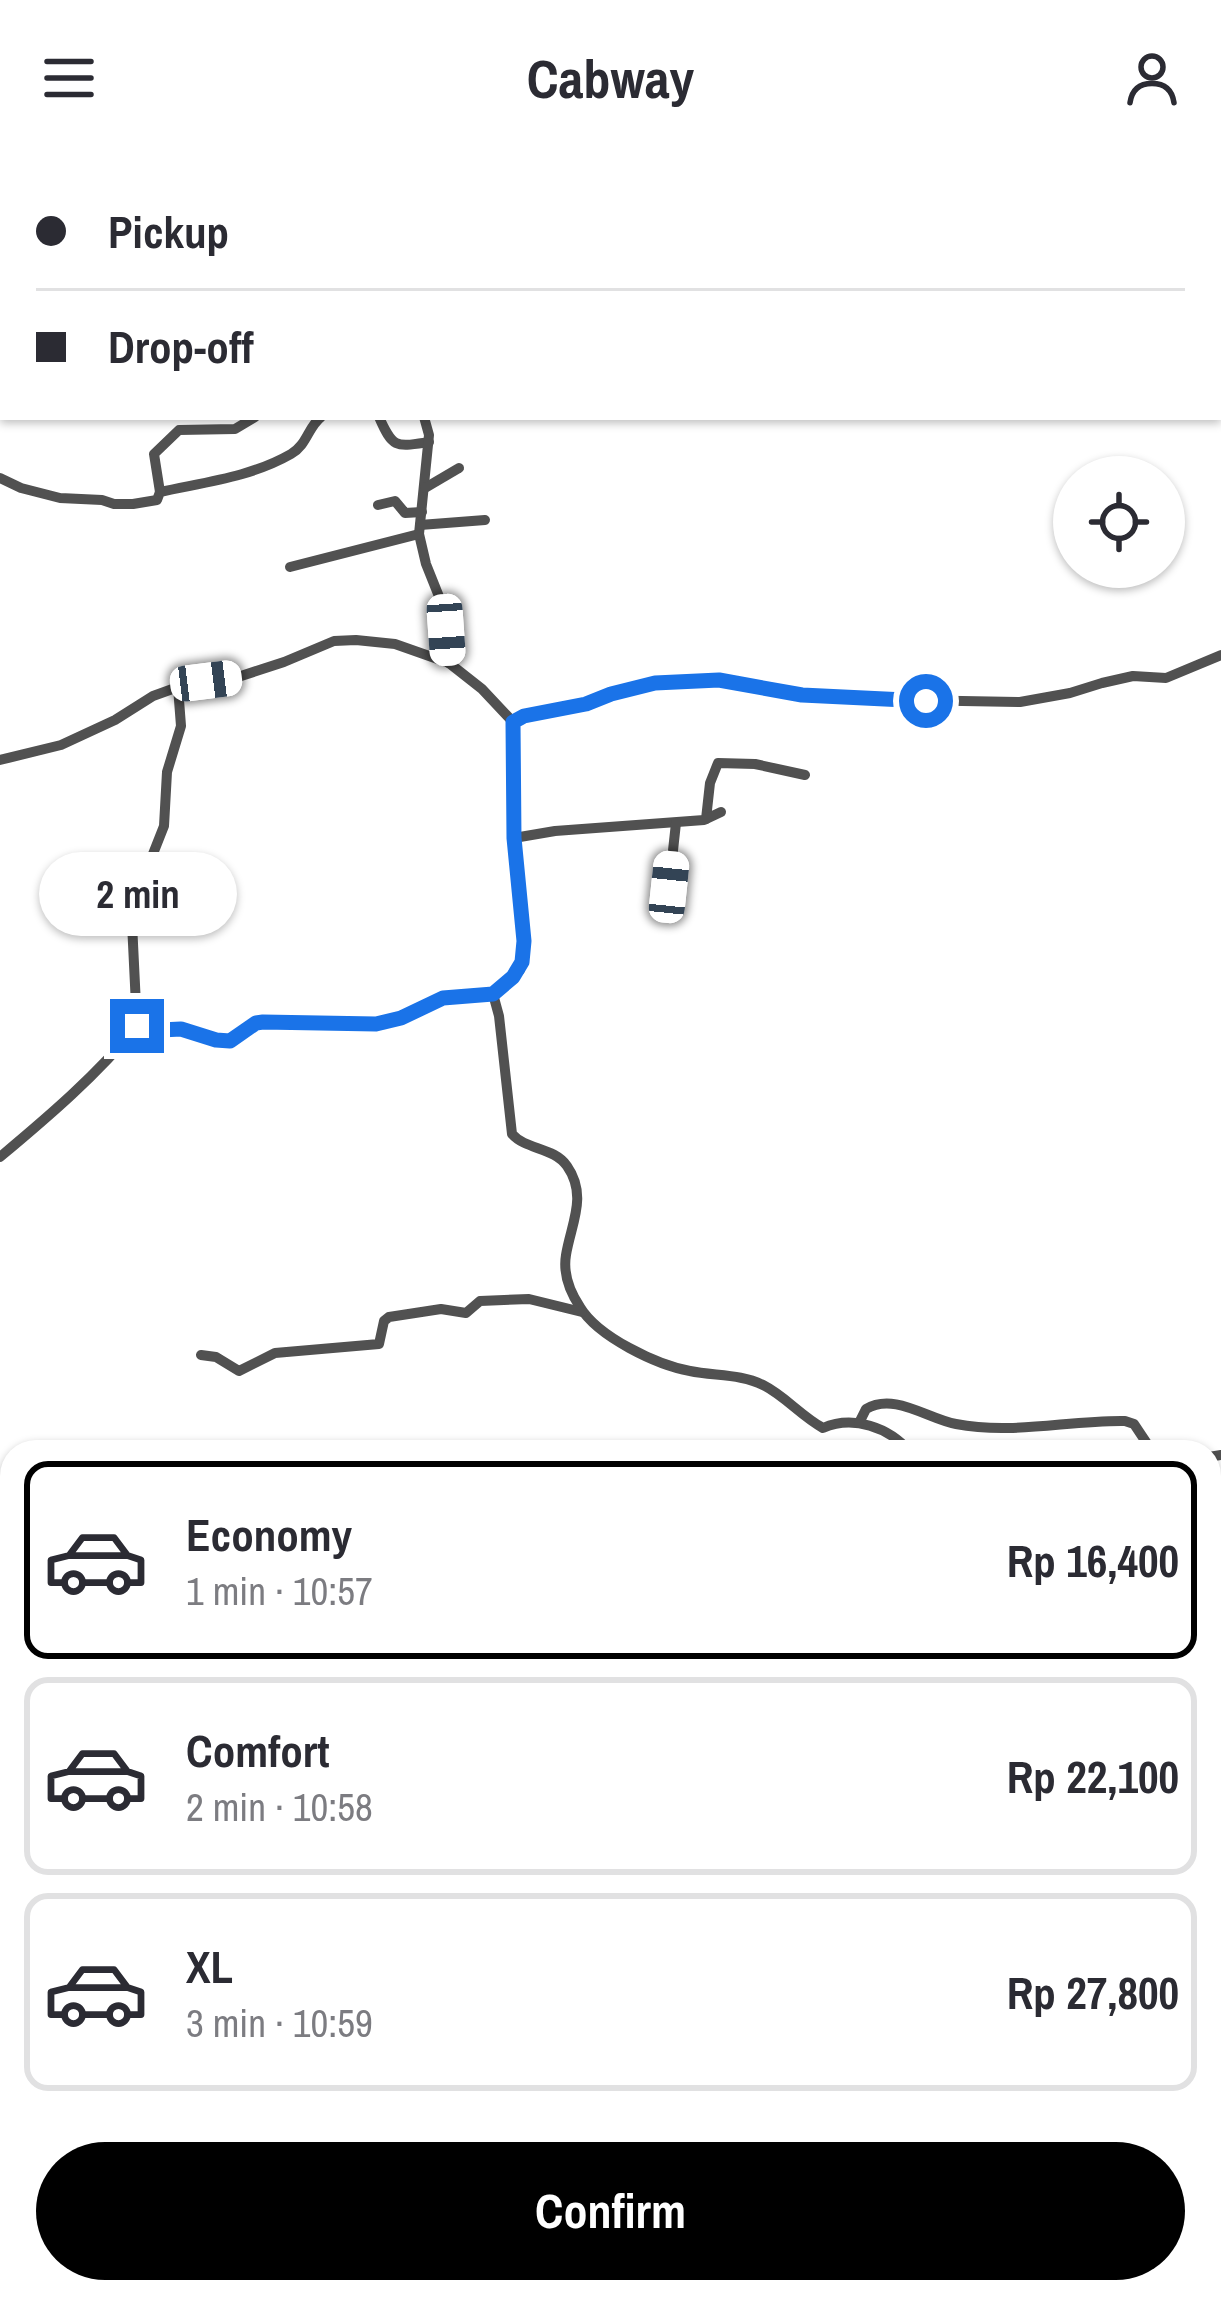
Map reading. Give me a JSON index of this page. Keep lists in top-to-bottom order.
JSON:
{
  "page": {
    "header": "Cabway",
    "banner": ["Pickup", "Drop-off"],
    "bubble": "2 min",
    "list": [
      {
        "name": "Economy",
        "note": "1 min · 10:57",
        "value": "Rp 16,400"
      },
      {
        "name": "Comfort",
        "note": "2 min · 10:58",
        "value": "Rp 22,100"
      },
      {
        "name": "XL",
        "note": "3 min · 10:59",
        "value": "Rp 27,800"
      }
    ],
    "buttons": "Confirm"
  }
}
